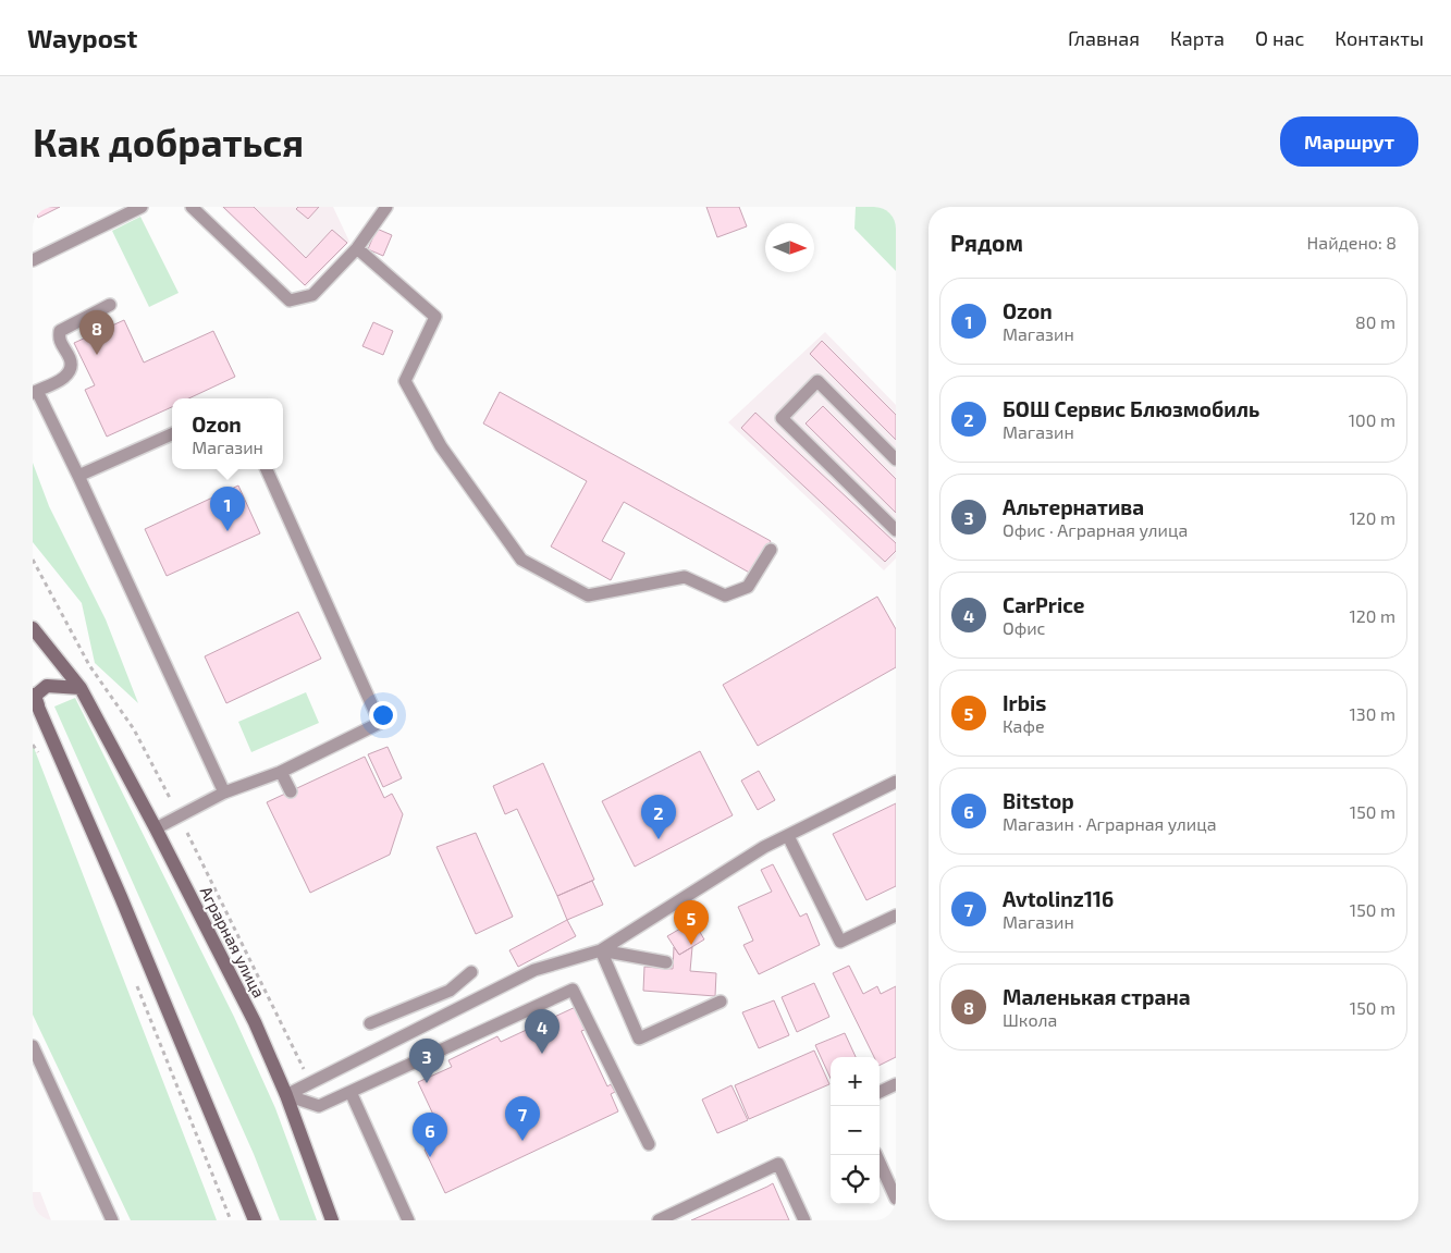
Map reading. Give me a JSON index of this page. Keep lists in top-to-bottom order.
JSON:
{
  "streets": {
    "street": ["Аграрная улица"]
  },
  "north": "right",
  "page": {
    "header": "Waypost",
    "nav": [
      "Главная",
      "Карта",
      "О нас",
      "Контакты"
    ],
    "buttons": "Маршрут",
    "title": "Как добраться",
    "heading": ["Рядом", "Найдено: 8"],
    "list": [
      {
        "mark": "1",
        "name": "Ozon",
        "note": "Магазин",
        "value": "80 m"
      },
      {
        "mark": "2",
        "name": "БОШ Сервис Блюзмобиль",
        "note": "Магазин",
        "value": "100 m"
      },
      {
        "mark": "3",
        "name": "Альтернатива",
        "note": "Офис · Аграрная улица",
        "value": "120 m"
      },
      {
        "mark": "4",
        "name": "CarPrice",
        "note": "Офис",
        "value": "120 m"
      },
      {
        "mark": "5",
        "name": "Irbis",
        "note": "Кафе",
        "value": "130 m"
      },
      {
        "mark": "6",
        "name": "Bitstop",
        "note": "Магазин · Аграрная улица",
        "value": "150 m"
      },
      {
        "mark": "7",
        "name": "Avtolinz116",
        "note": "Магазин",
        "value": "150 m"
      },
      {
        "mark": "8",
        "name": "Маленькая страна",
        "note": "Школа",
        "value": "150 m"
      }
    ],
    "pins": [
      "8",
      "1",
      "2",
      "5",
      "4",
      "3",
      "7",
      "6"
    ],
    "popup": ["Ozon", "Магазин"],
    "map_buttons": ["+", "−"]
  }
}
